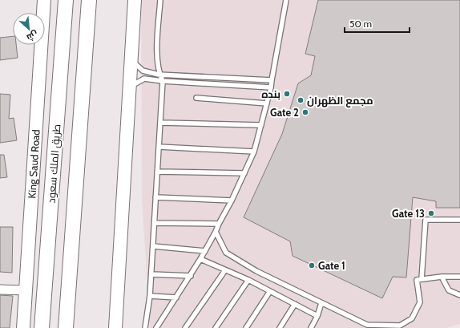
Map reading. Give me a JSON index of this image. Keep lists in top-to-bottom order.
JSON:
{
  "streets": {
    "main road": ["King Saud Road", "طريق الملك سعود"]
  },
  "places": [
    "بنده",
    "مجمع الظهران",
    "Gate 2",
    "Gate 13",
    "Gate 1"
  ],
  "scale_bar": "50 m",
  "north": "bottom right"
}
